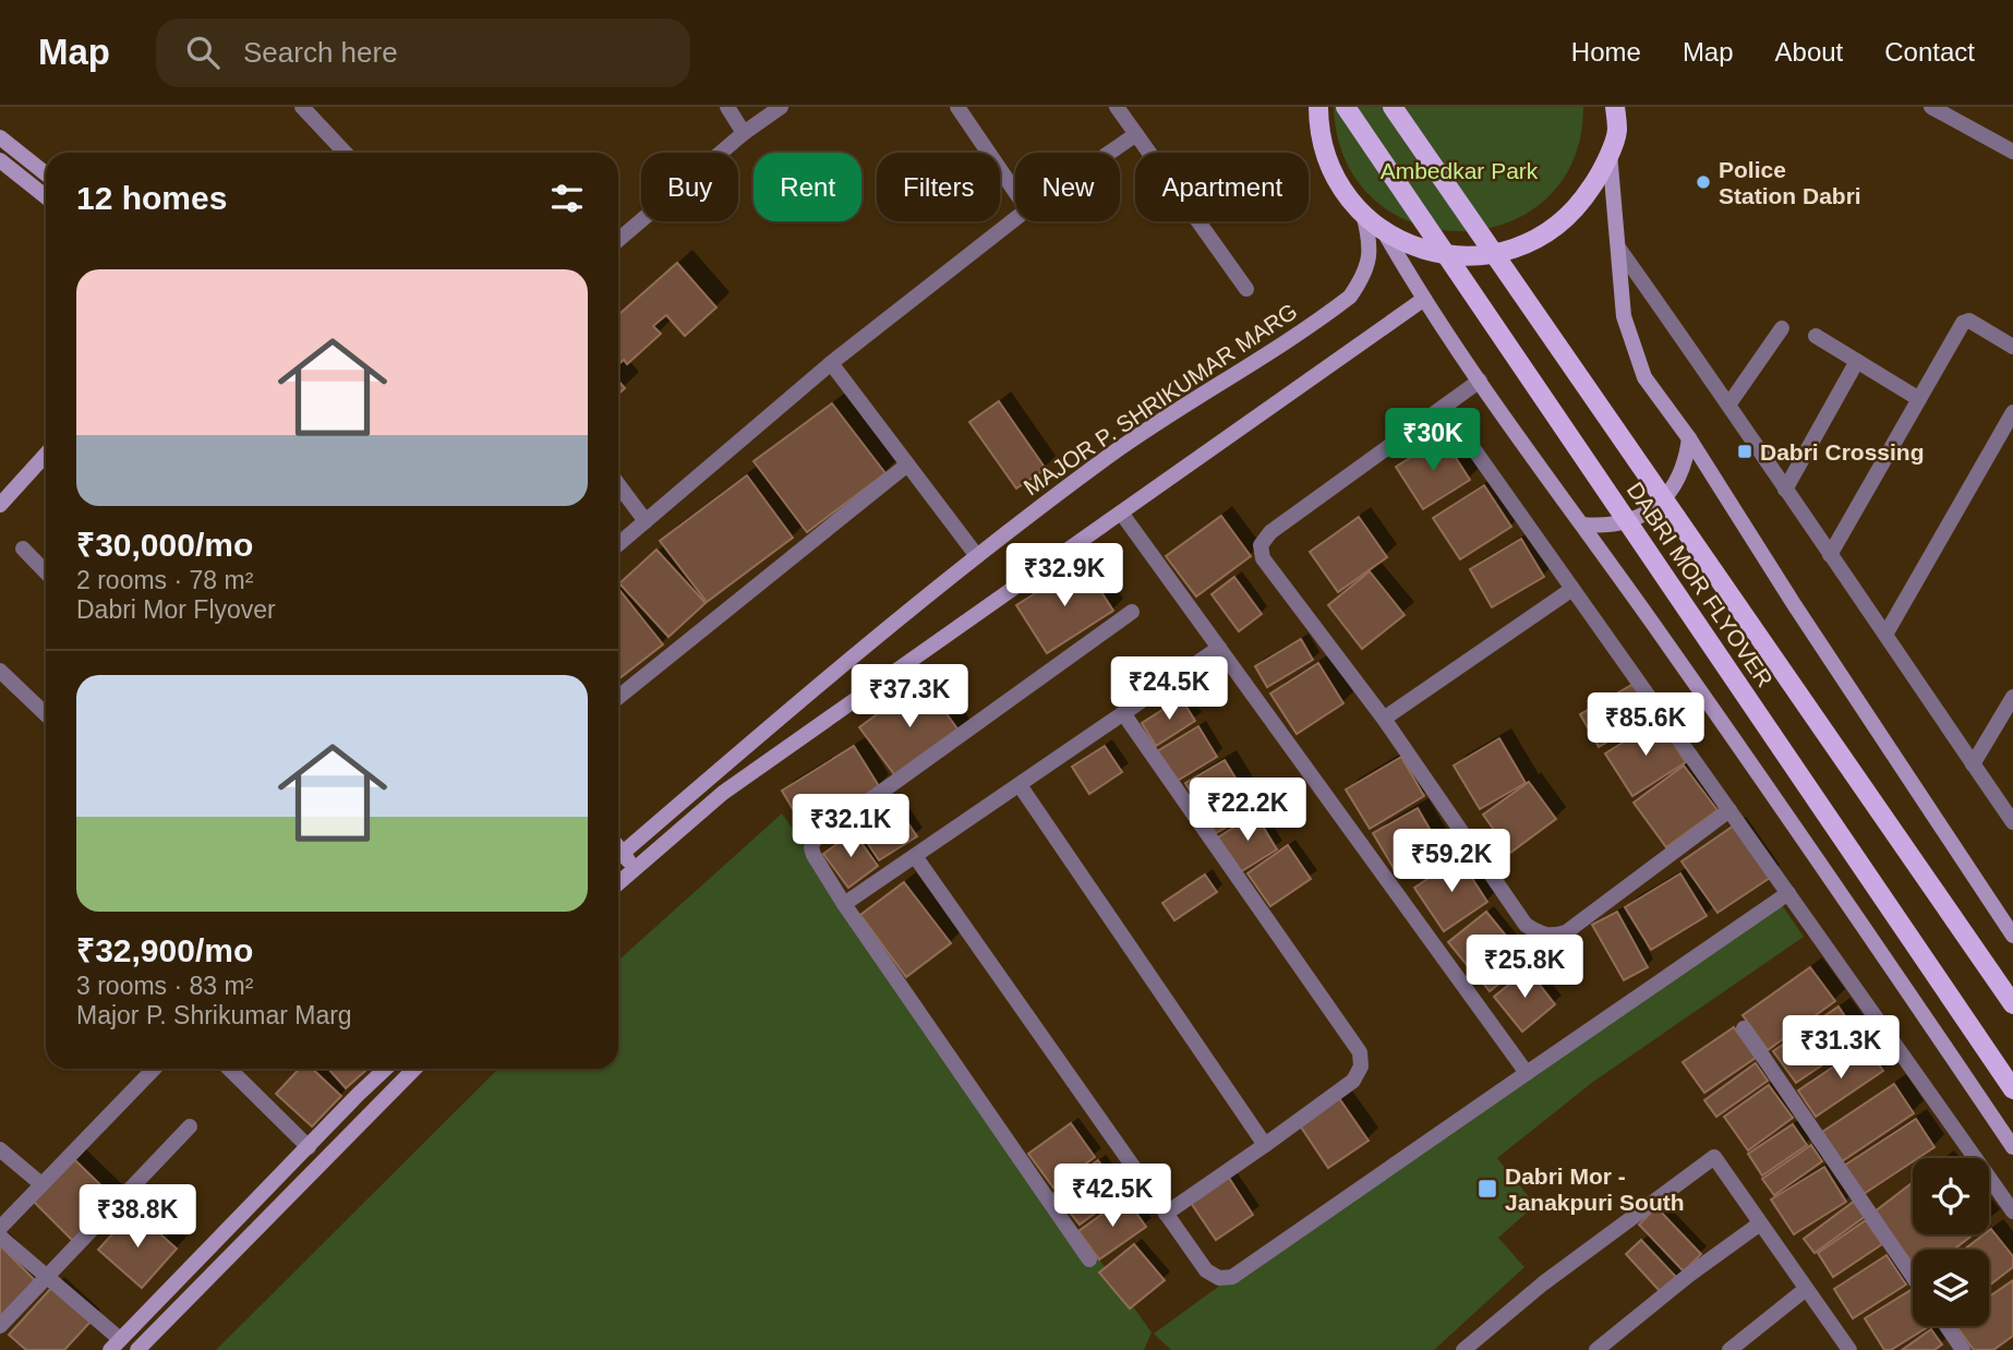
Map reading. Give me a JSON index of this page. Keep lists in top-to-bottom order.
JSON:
{
  "streets": {
    "main road": ["DABRI MOR FLYOVER"],
    "street": ["MAJOR P. SHRIKUMAR MARG"]
  },
  "parks": ["Ambedkar Park"],
  "places": {
    "other": ["Police Station Dabri"],
    "transit": ["Dabri Crossing", "Dabri Mor - Janakpuri South"]
  },
  "page": {
    "header": "Map",
    "search": "Search here",
    "nav": [
      "Home",
      "Map",
      "About",
      "Contact"
    ],
    "chip": [
      "Buy",
      "Rent",
      "Filters",
      "New",
      "Apartment"
    ],
    "heading": "12 homes",
    "list": [
      {
        "name": "₹30,000/mo",
        "note": "2 rooms · 78 m² · Dabri Mor Flyover"
      },
      {
        "name": "₹32,900/mo",
        "note": "3 rooms · 83 m² · Major P. Shrikumar Marg"
      }
    ],
    "price": [
      "₹30K",
      "₹32.9K",
      "₹24.5K",
      "₹37.3K",
      "₹85.6K",
      "₹22.2K",
      "₹32.1K",
      "₹59.2K",
      "₹25.8K",
      "₹31.3K",
      "₹42.5K",
      "₹38.8K"
    ]
  }
}
